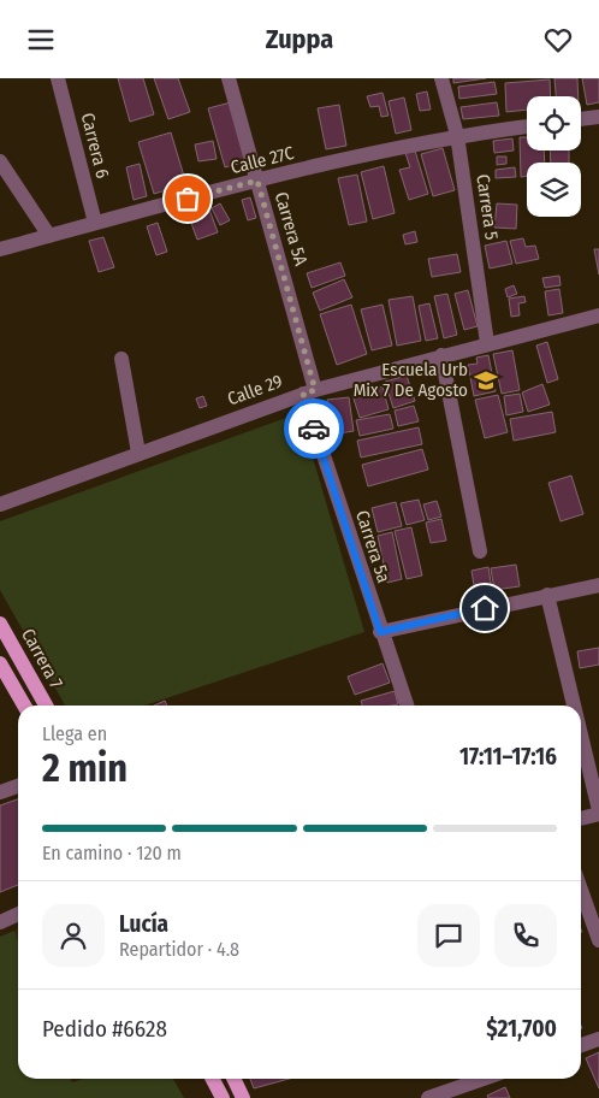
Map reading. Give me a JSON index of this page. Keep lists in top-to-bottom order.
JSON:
{
  "streets": {
    "main road": ["Carrera 7"],
    "street": [
      "Carrera 6",
      "Calle 27C",
      "Carrera 5",
      "Carrera 5A",
      "Calle 29",
      "Carrera 5a"
    ]
  },
  "crossings": [
    ["Carrera 6", "Calle 27C"],
    ["Calle 27C", "Carrera 5"],
    ["Calle 27C", "Carrera 5A"],
    ["Carrera 5", "Calle 29"],
    ["Carrera 5A", "Calle 29"],
    ["Carrera 5A", "Carrera 5a"],
    ["Calle 29", "Carrera 5a"]
  ],
  "places": {
    "school or university": ["Escuela Urb Mix 7 De Agosto"]
  },
  "page": {
    "header": "Zuppa",
    "heading": ["2 min", "Llega en", "17:11–17:16"],
    "panel": [
      "Lucía",
      "Repartidor · 4.8",
      "Pedido #6628",
      "$21,700"
    ],
    "bar": "En camino · 120 m"
  }
}
